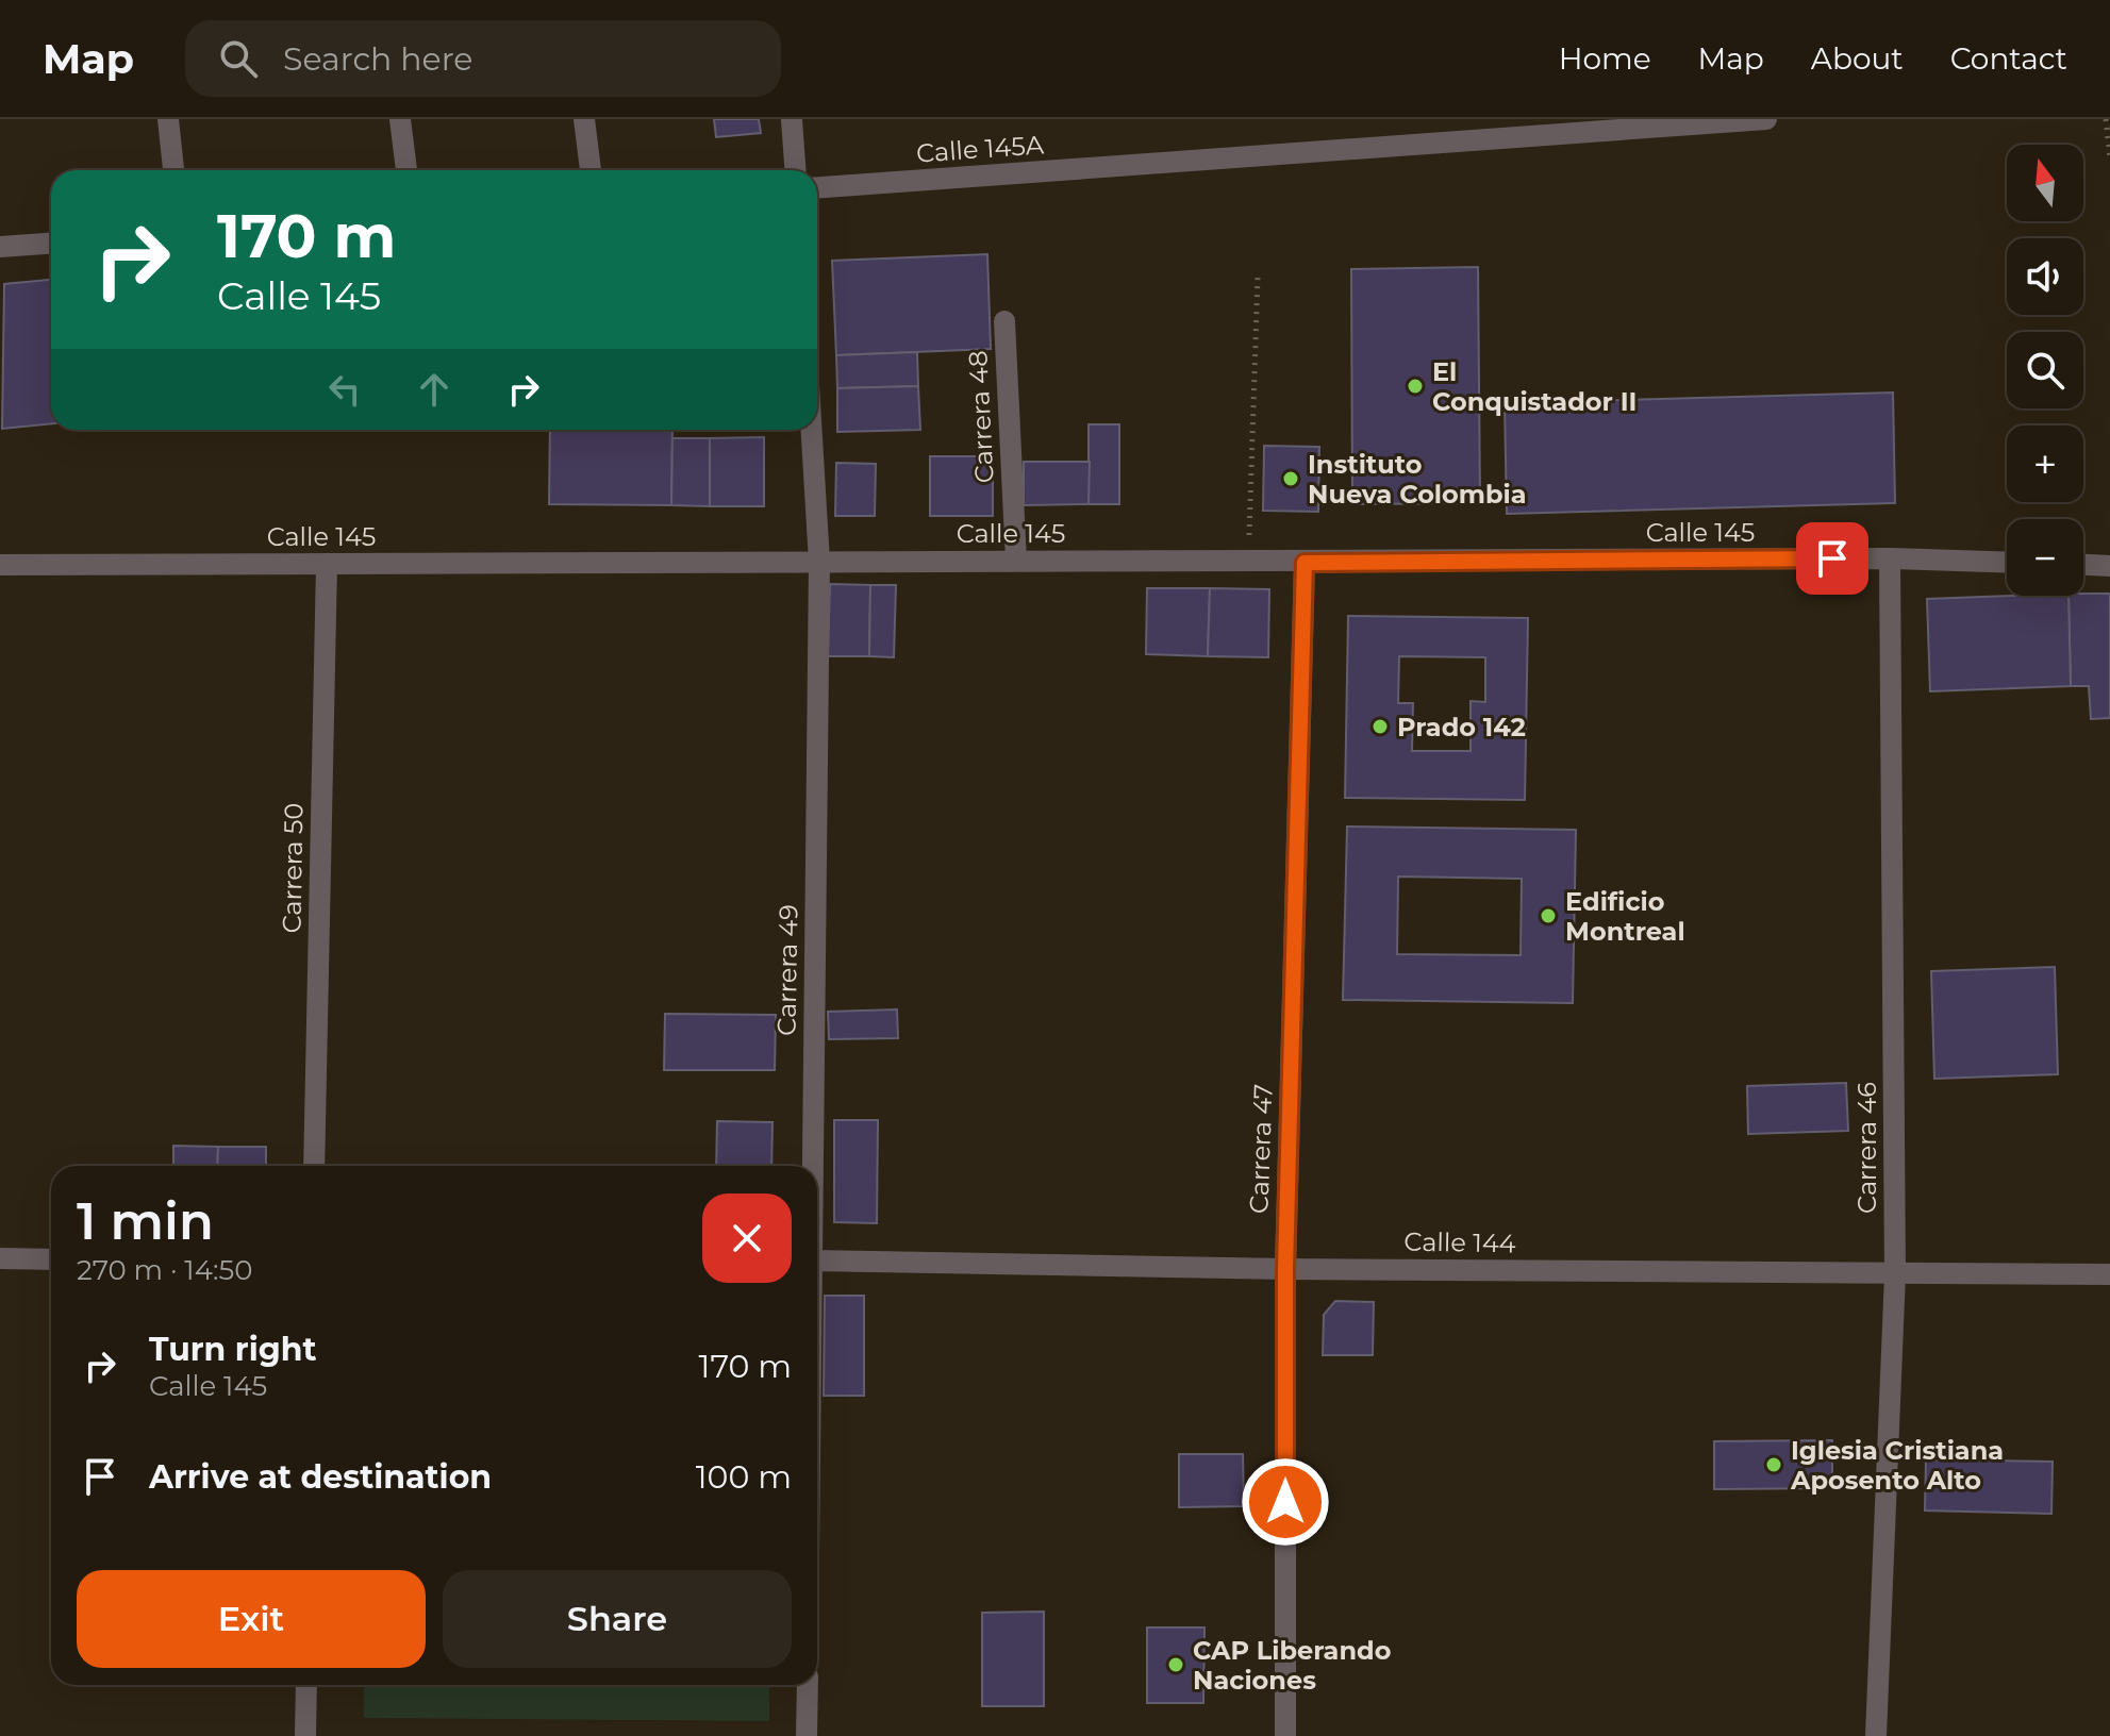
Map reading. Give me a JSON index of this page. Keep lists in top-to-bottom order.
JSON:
{
  "streets": {
    "street": [
      "Calle 145A",
      "Carrera 48",
      "Calle 145",
      "Carrera 50",
      "Carrera 49",
      "Carrera 46",
      "Carrera 47",
      "Calle 144"
    ]
  },
  "crossings": [
    ["Carrera 48", "Calle 145"],
    ["Calle 145", "Carrera 50"],
    ["Calle 145", "Carrera 49"],
    ["Calle 145", "Carrera 46"],
    ["Calle 145", "Carrera 47"],
    ["Carrera 46", "Calle 144"],
    ["Carrera 47", "Calle 144"]
  ],
  "places": [
    "El Conquistador II",
    "Instituto Nueva Colombia",
    "Prado 142",
    "Edificio Montreal",
    "Iglesia Cristiana Aposento Alto",
    "CAP Liberando Naciones"
  ],
  "north": "top",
  "page": {
    "header": "Map",
    "search": "Search here",
    "nav": [
      "Home",
      "Map",
      "About",
      "Contact"
    ],
    "map_buttons": ["+", "−"],
    "turn": ["170 m", "Calle 145"],
    "heading": ["1 min", "270 m · 14:50"],
    "list": [
      {
        "name": "Turn right",
        "note": "Calle 145",
        "value": "170 m"
      },
      {
        "name": "Arrive at destination",
        "value": "100 m"
      }
    ],
    "buttons": ["Exit", "Share"]
  }
}
